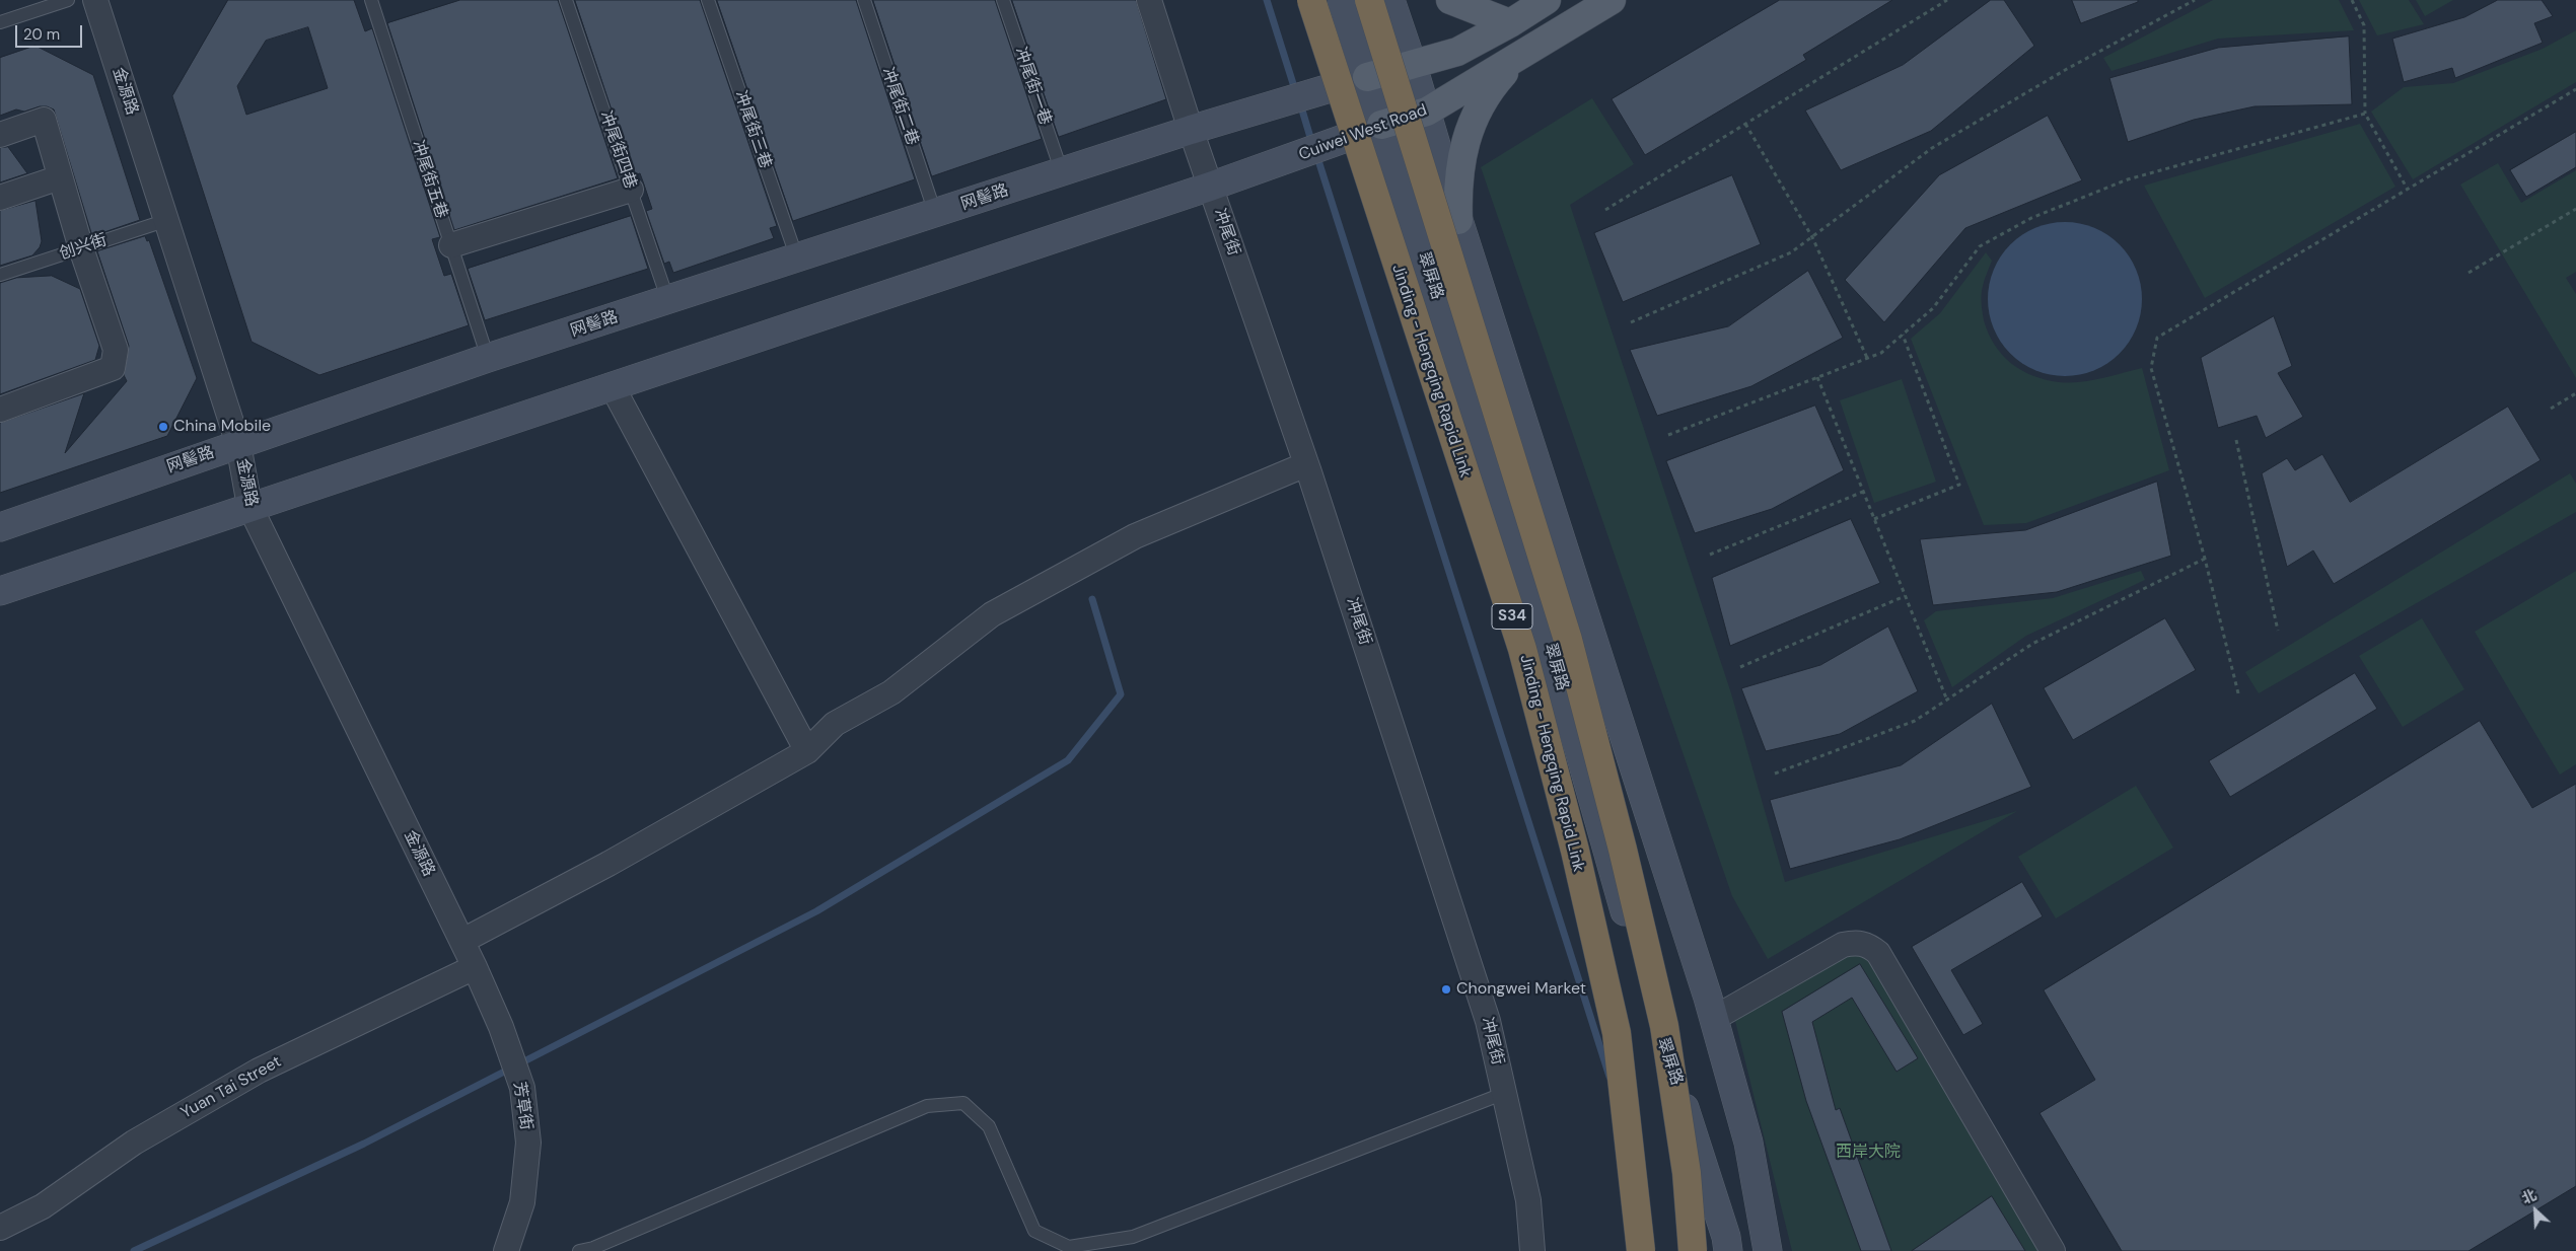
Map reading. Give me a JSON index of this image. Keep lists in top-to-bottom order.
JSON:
{
  "streets": {
    "highway": ["Jinding - Hengqing Rapid Link", "S34"],
    "main road": ["Cuiwei West Road", "网髻路", "翠屏路"],
    "street": [
      "金源路",
      "冲尾街",
      "Yuan Tai Street",
      "芳草街"
    ],
    "lane": [
      "冲尾街一巷",
      "冲尾街二巷",
      "冲尾街三巷",
      "冲尾街四巷",
      "冲尾街五巷",
      "创兴街"
    ]
  },
  "crossings": [
    ["冲尾街一巷", "网髻路"],
    ["金源路", "Cuiwei West Road"],
    ["金源路", "网髻路"],
    ["金源路", "创兴街"],
    ["金源路", "Yuan Tai Street"],
    ["金源路", "芳草街"],
    ["冲尾街二巷", "网髻路"],
    ["冲尾街三巷", "网髻路"],
    ["Cuiwei West Road", "冲尾街"],
    ["Cuiwei West Road", "翠屏路"],
    ["冲尾街四巷", "网髻路"],
    ["冲尾街五巷", "网髻路"],
    ["网髻路", "冲尾街"],
    ["Yuan Tai Street", "芳草街"]
  ],
  "parks": ["西岸大院"],
  "places": ["China Mobile", "Chongwei Market"],
  "scale_bar": "20 m",
  "north": "top left"
}
